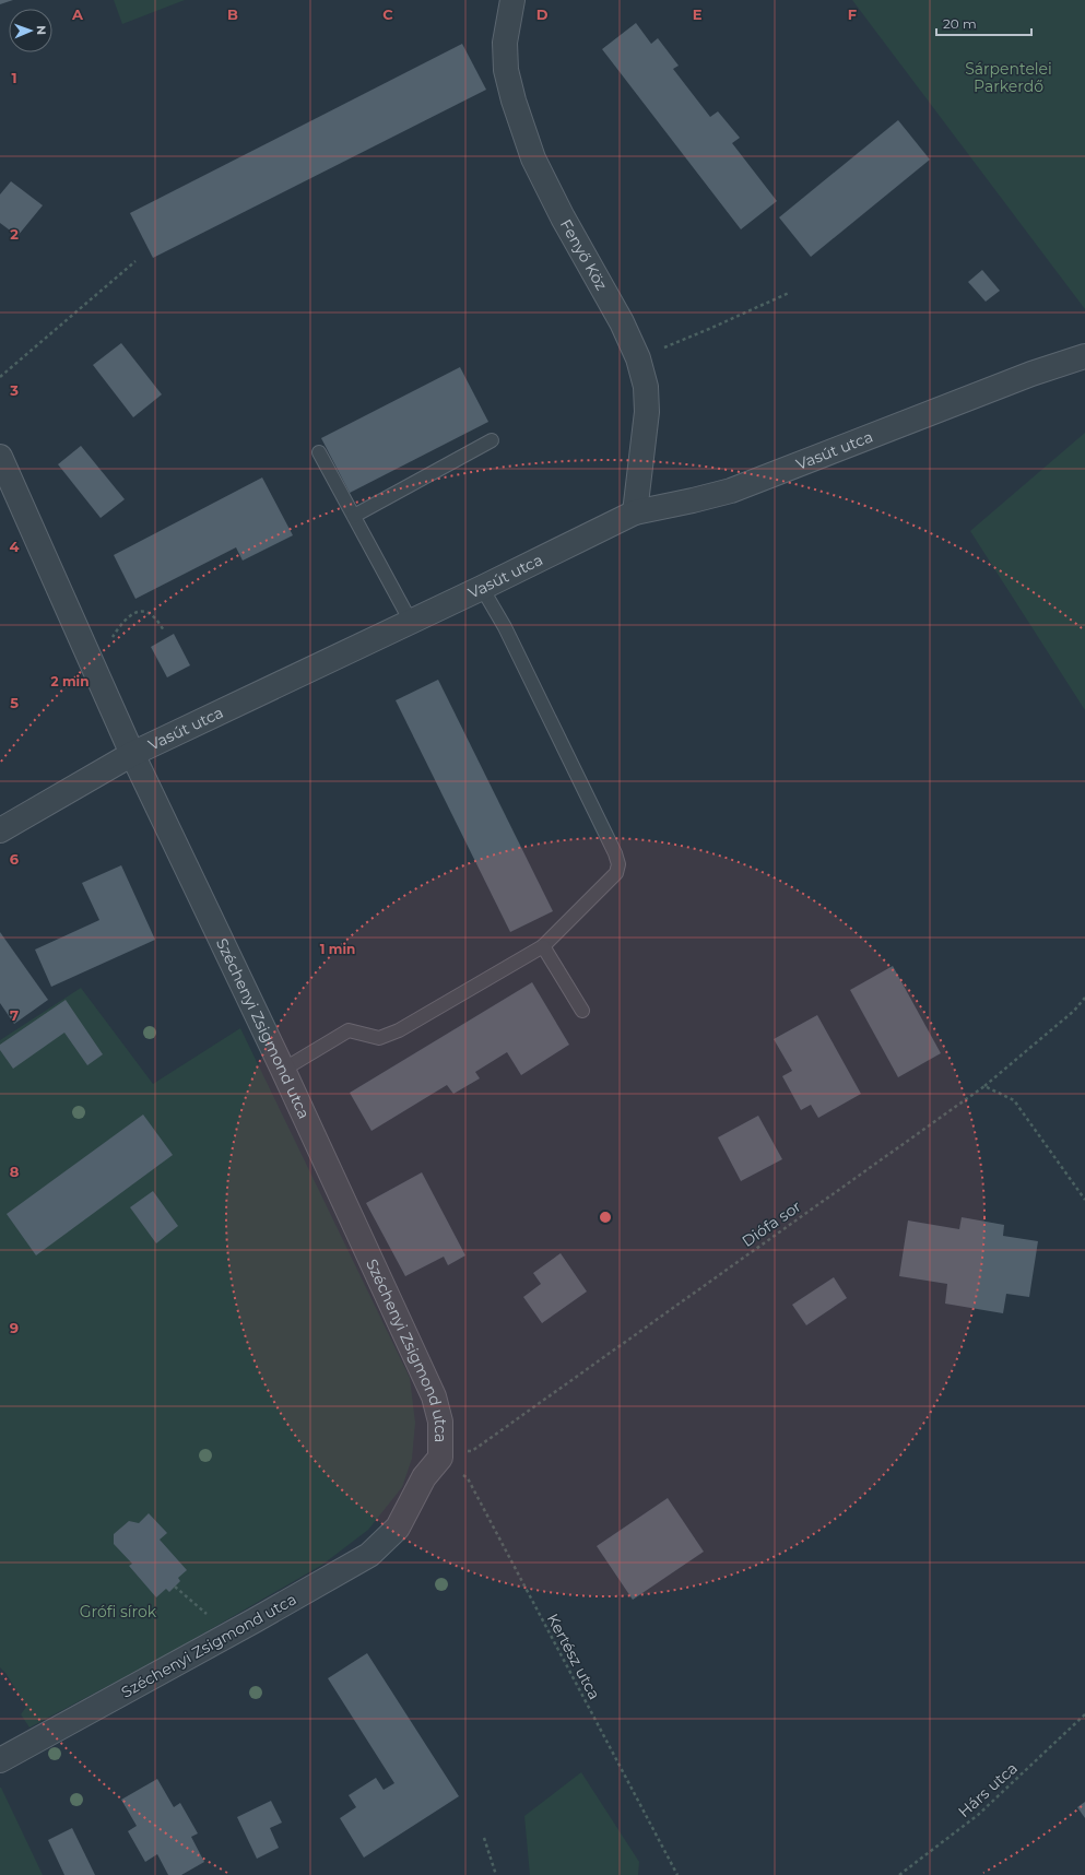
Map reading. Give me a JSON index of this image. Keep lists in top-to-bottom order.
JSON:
{
  "streets": {
    "street": ["Fenyő Köz", "Vasút utca", "Széchenyi Zsigmond utca"],
    "path": ["Diófa sor", "Kertész utca", "Hárs utca"]
  },
  "crossings": [
    ["Fenyő Köz", "Vasút utca"],
    ["Vasút utca", "Széchenyi Zsigmond utca"],
    ["Széchenyi Zsigmond utca", "Diófa sor"],
    ["Széchenyi Zsigmond utca", "Kertész utca"],
    ["Diófa sor", "Kertész utca"]
  ],
  "parks": ["Sárpentelei Parkerdő", "Grófi sírok"],
  "scale_bar": "20 m",
  "north": "right",
  "grid": {
    "columns": [
      "A",
      "B",
      "C",
      "D",
      "E",
      "F"
    ],
    "rows": [
      "1",
      "2",
      "3",
      "4",
      "5",
      "6",
      "7",
      "8",
      "9"
    ]
  },
  "rings": ["2 min", "1 min"]
}
